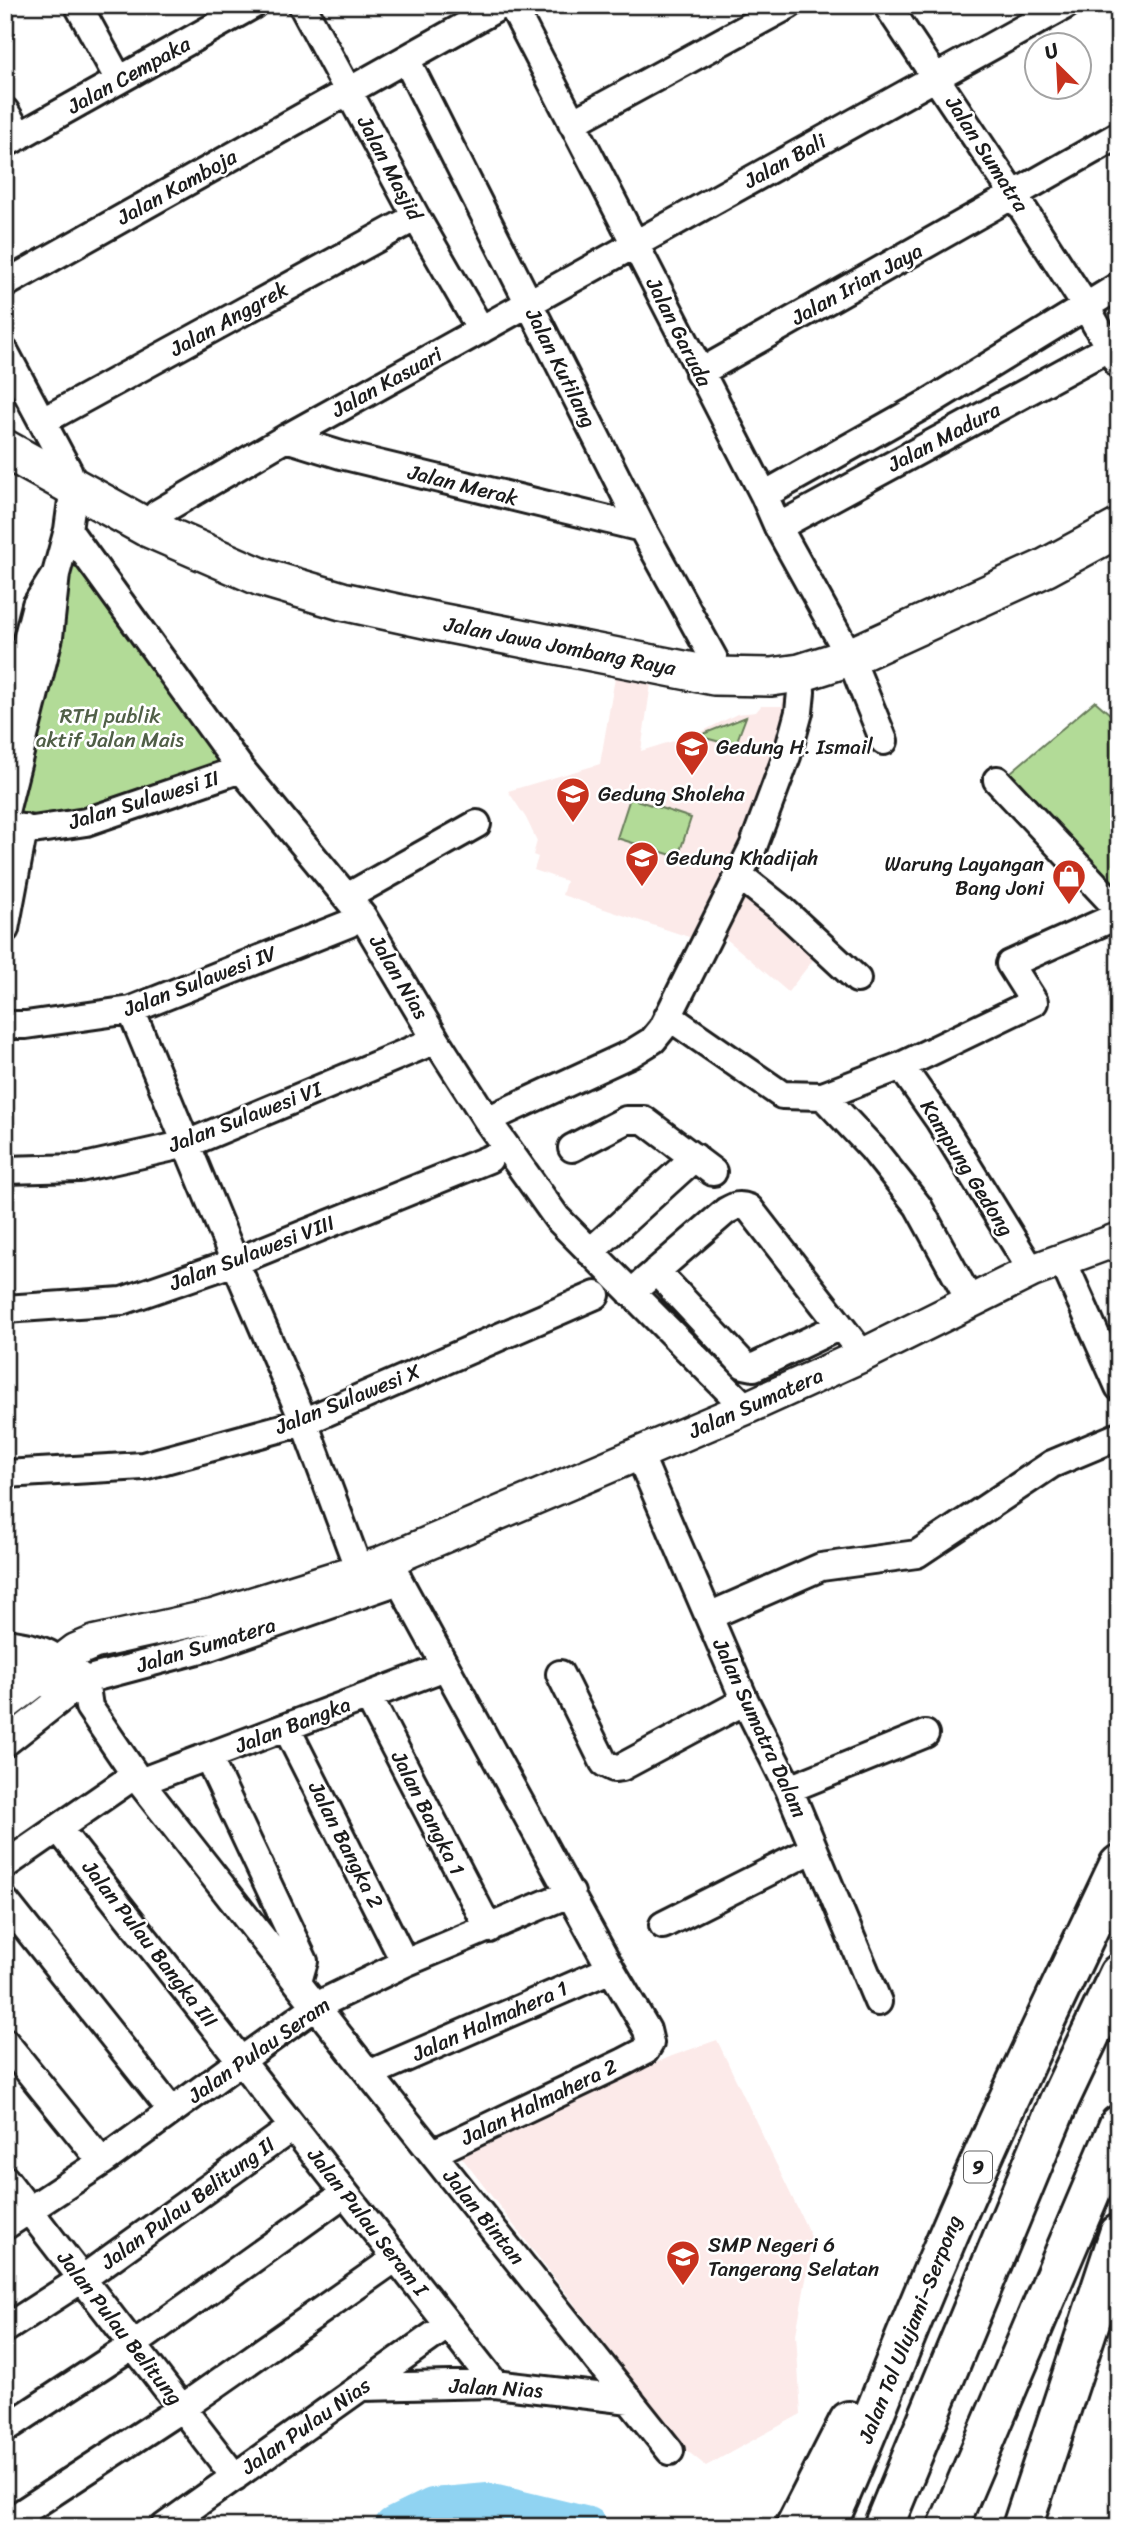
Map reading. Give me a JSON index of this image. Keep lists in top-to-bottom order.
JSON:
{
  "streets": {
    "highway": ["9", "Jalan Tol Ulujami–Serpong"],
    "main road": ["Jalan Jawa Jombang Raya"],
    "street": [
      "Jalan Cempaka",
      "Jalan Sumatra",
      "Jalan Bali",
      "Jalan Masjid",
      "Jalan Kamboja",
      "Jalan Irian Jaya",
      "Jalan Anggrek",
      "Jalan Garuda",
      "Jalan Kutilang",
      "Jalan Kasuari",
      "Jalan Madura",
      "Jalan Merak",
      "Jalan Sulawesi II",
      "Jalan Nias",
      "Jalan Sulawesi IV",
      "Jalan Sulawesi VI",
      "Kampung Gedong",
      "Jalan Sulawesi VIII",
      "Jalan Sulawesi X",
      "Jalan Sumatera",
      "Jalan Bangka",
      "Jalan Sumatra Dalam",
      "Jalan Bangka 1",
      "Jalan Bangka 2",
      "Jalan Pulau Bangka III",
      "Jalan Halmahera 1",
      "Jalan Pulau Seram",
      "Jalan Halmahera 2",
      "Jalan Pulau Belitung II",
      "Jalan Bintan",
      "Jalan Pulau Seram I",
      "Jalan Pulau Belitung",
      "Jalan Pulau Nias"
    ]
  },
  "crossings": [
    ["Jalan Sumatra", "Jalan Bali"],
    ["Jalan Sumatra", "Jalan Irian Jaya"],
    ["Jalan Sumatra", "Jalan Madura"],
    ["Jalan Bali", "Jalan Garuda"],
    ["Jalan Bali", "Jalan Kasuari"],
    ["Jalan Masjid", "Jalan Kamboja"],
    ["Jalan Masjid", "Jalan Anggrek"],
    ["Jalan Masjid", "Jalan Kasuari"],
    ["Jalan Kamboja", "Jalan Kutilang"],
    ["Jalan Irian Jaya", "Jalan Garuda"],
    ["Jalan Garuda", "Jalan Kasuari"],
    ["Jalan Garuda", "Jalan Madura"],
    ["Jalan Garuda", "Jalan Jawa Jombang Raya"],
    ["Jalan Kutilang", "Jalan Kasuari"],
    ["Jalan Kutilang", "Jalan Merak"],
    ["Jalan Kutilang", "Jalan Jawa Jombang Raya"],
    ["Jalan Kasuari", "Jalan Merak"],
    ["Jalan Kasuari", "Jalan Jawa Jombang Raya"],
    ["Jalan Sulawesi II", "Jalan Nias"],
    ["Jalan Nias", "Jalan Sulawesi VI"],
    ["Jalan Nias", "Jalan Sumatera"],
    ["Jalan Nias", "Jalan Bintan"],
    ["Jalan Nias", "Jalan Pulau Seram I"],
    ["Jalan Nias", "Jalan Pulau Nias"],
    ["Kampung Gedong", "Jalan Sumatera"],
    ["Jalan Sumatera", "Jalan Sumatra Dalam"],
    ["Jalan Sumatera", "Jalan Bintan"],
    ["Jalan Bangka", "Jalan Bangka 1"],
    ["Jalan Bangka", "Jalan Bangka 2"],
    ["Jalan Bangka", "Jalan Pulau Bangka III"],
    ["Jalan Bangka", "Jalan Bintan"],
    ["Jalan Bangka 1", "Jalan Pulau Seram"],
    ["Jalan Bangka 2", "Jalan Pulau Seram"],
    ["Jalan Pulau Bangka III", "Jalan Pulau Seram"],
    ["Jalan Pulau Bangka III", "Jalan Pulau Seram I"],
    ["Jalan Halmahera 1", "Jalan Halmahera 2"],
    ["Jalan Halmahera 1", "Jalan Bintan"],
    ["Jalan Pulau Seram", "Jalan Bintan"],
    ["Jalan Pulau Seram", "Jalan Pulau Seram I"],
    ["Jalan Pulau Seram", "Jalan Pulau Belitung"],
    ["Jalan Halmahera 2", "Jalan Bintan"],
    ["Jalan Pulau Belitung II", "Jalan Pulau Seram I"],
    ["Jalan Pulau Belitung II", "Jalan Pulau Belitung"],
    ["Jalan Pulau Seram I", "Jalan Pulau Nias"],
    ["Jalan Pulau Belitung", "Jalan Pulau Nias"]
  ],
  "parks": ["RTH publik aktif Jalan Mais"],
  "places": {
    "school or university": [
      "Gedung H. Ismail",
      "Gedung Sholeha",
      "Gedung Khadijah",
      "SMP Negeri 6 Tangerang Selatan"
    ],
    "shop": ["Warung Layangan Bang Joni"]
  },
  "north": "top left"
}
